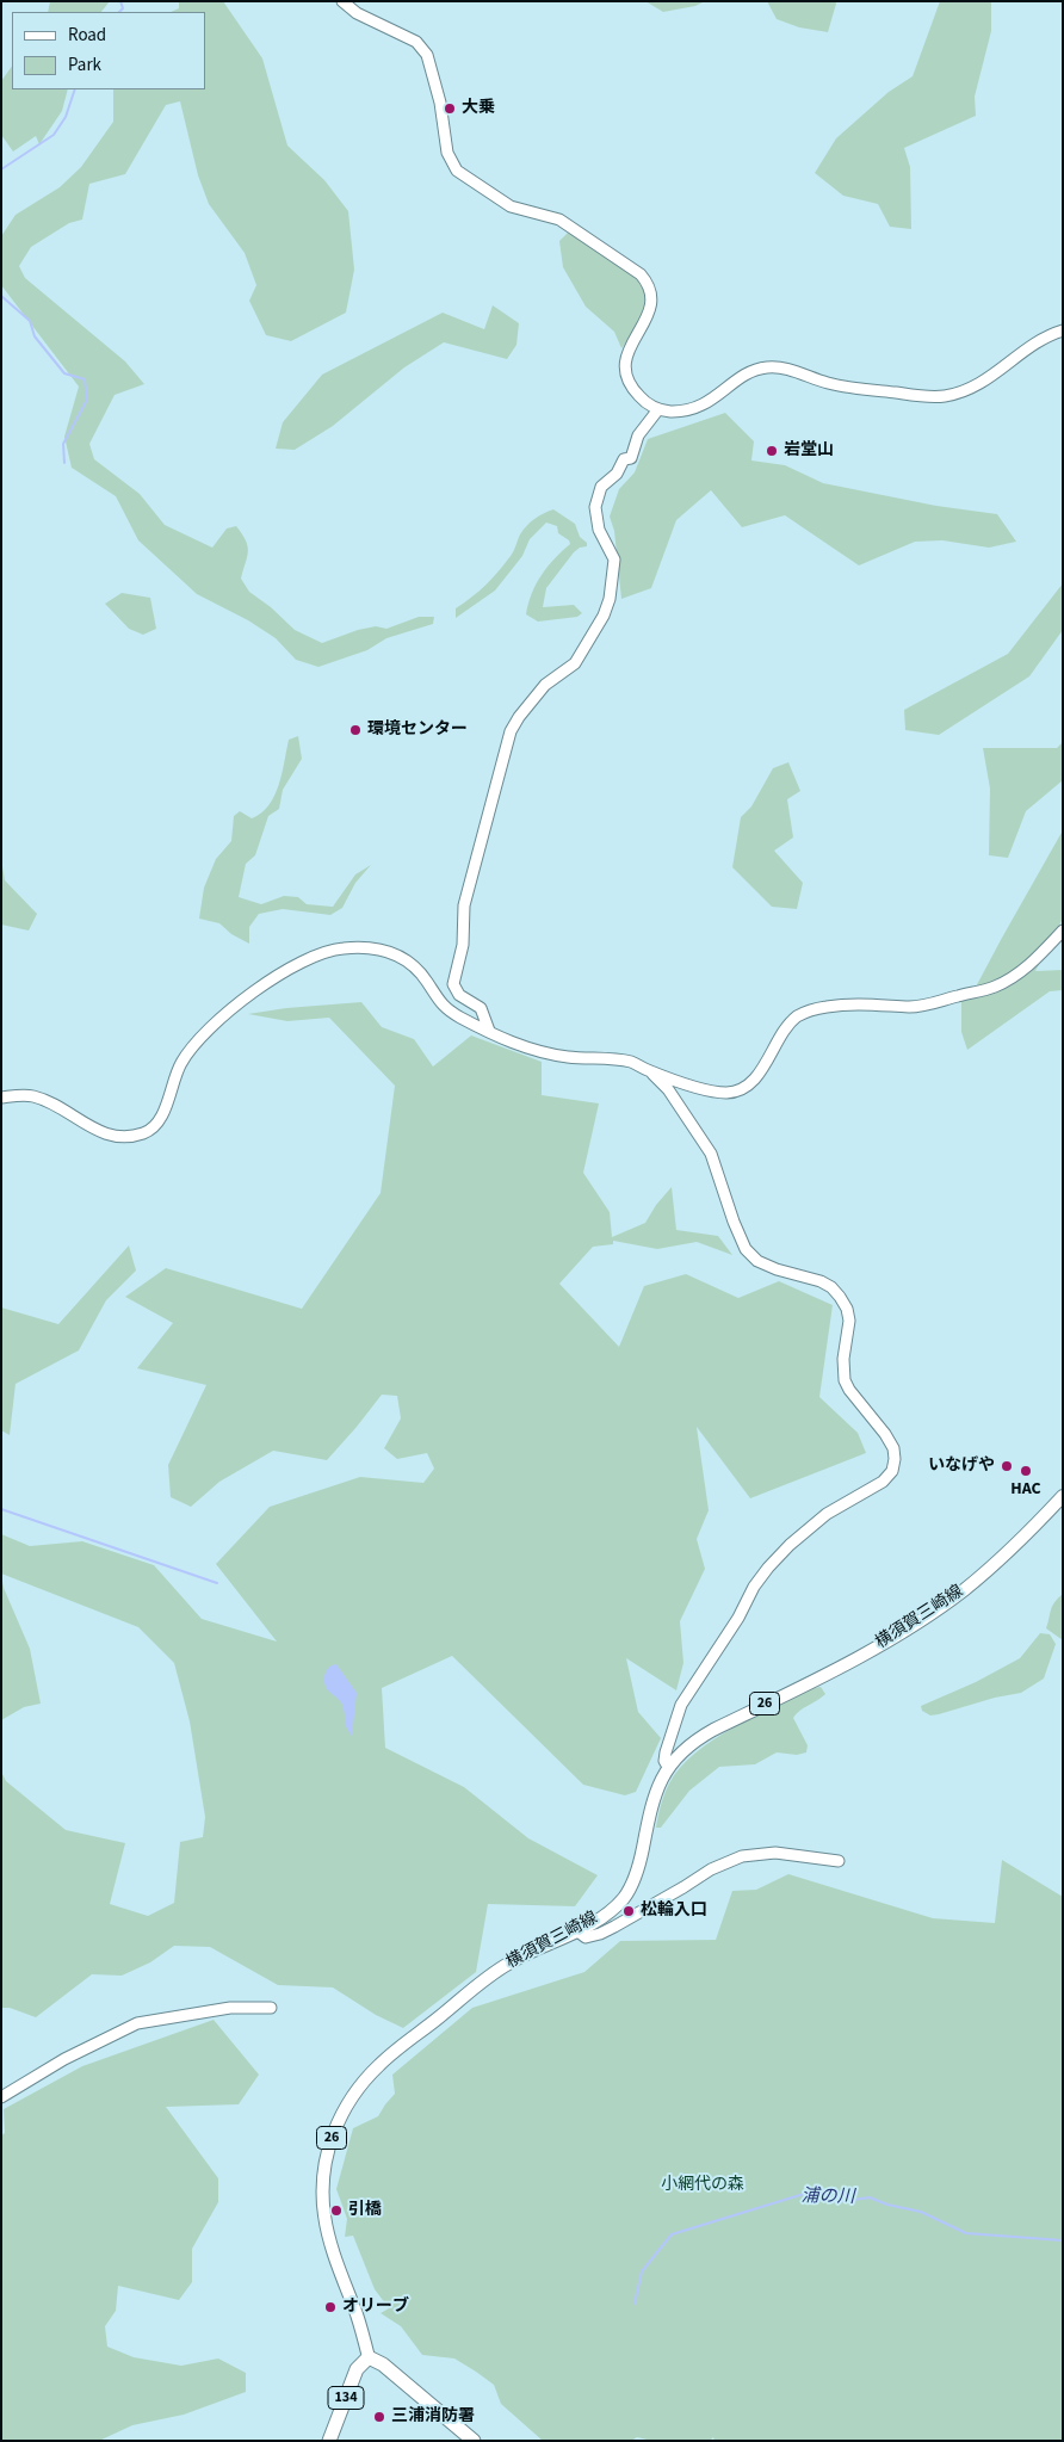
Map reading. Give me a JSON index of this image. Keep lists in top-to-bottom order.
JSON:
{
  "streets": {
    "highway": ["134"],
    "main road": ["横須賀三崎線", "26"]
  },
  "crossings": [
    ["横須賀三崎線", "134"]
  ],
  "water": ["浦の川"],
  "parks": ["小網代の森"],
  "places": [
    "大乗",
    "岩堂山",
    "環境センター",
    "いなげや",
    "HAC",
    "松輪入口",
    "引橋",
    "オリーブ",
    "三浦消防署"
  ],
  "legend": ["Road", "Park"]
}
